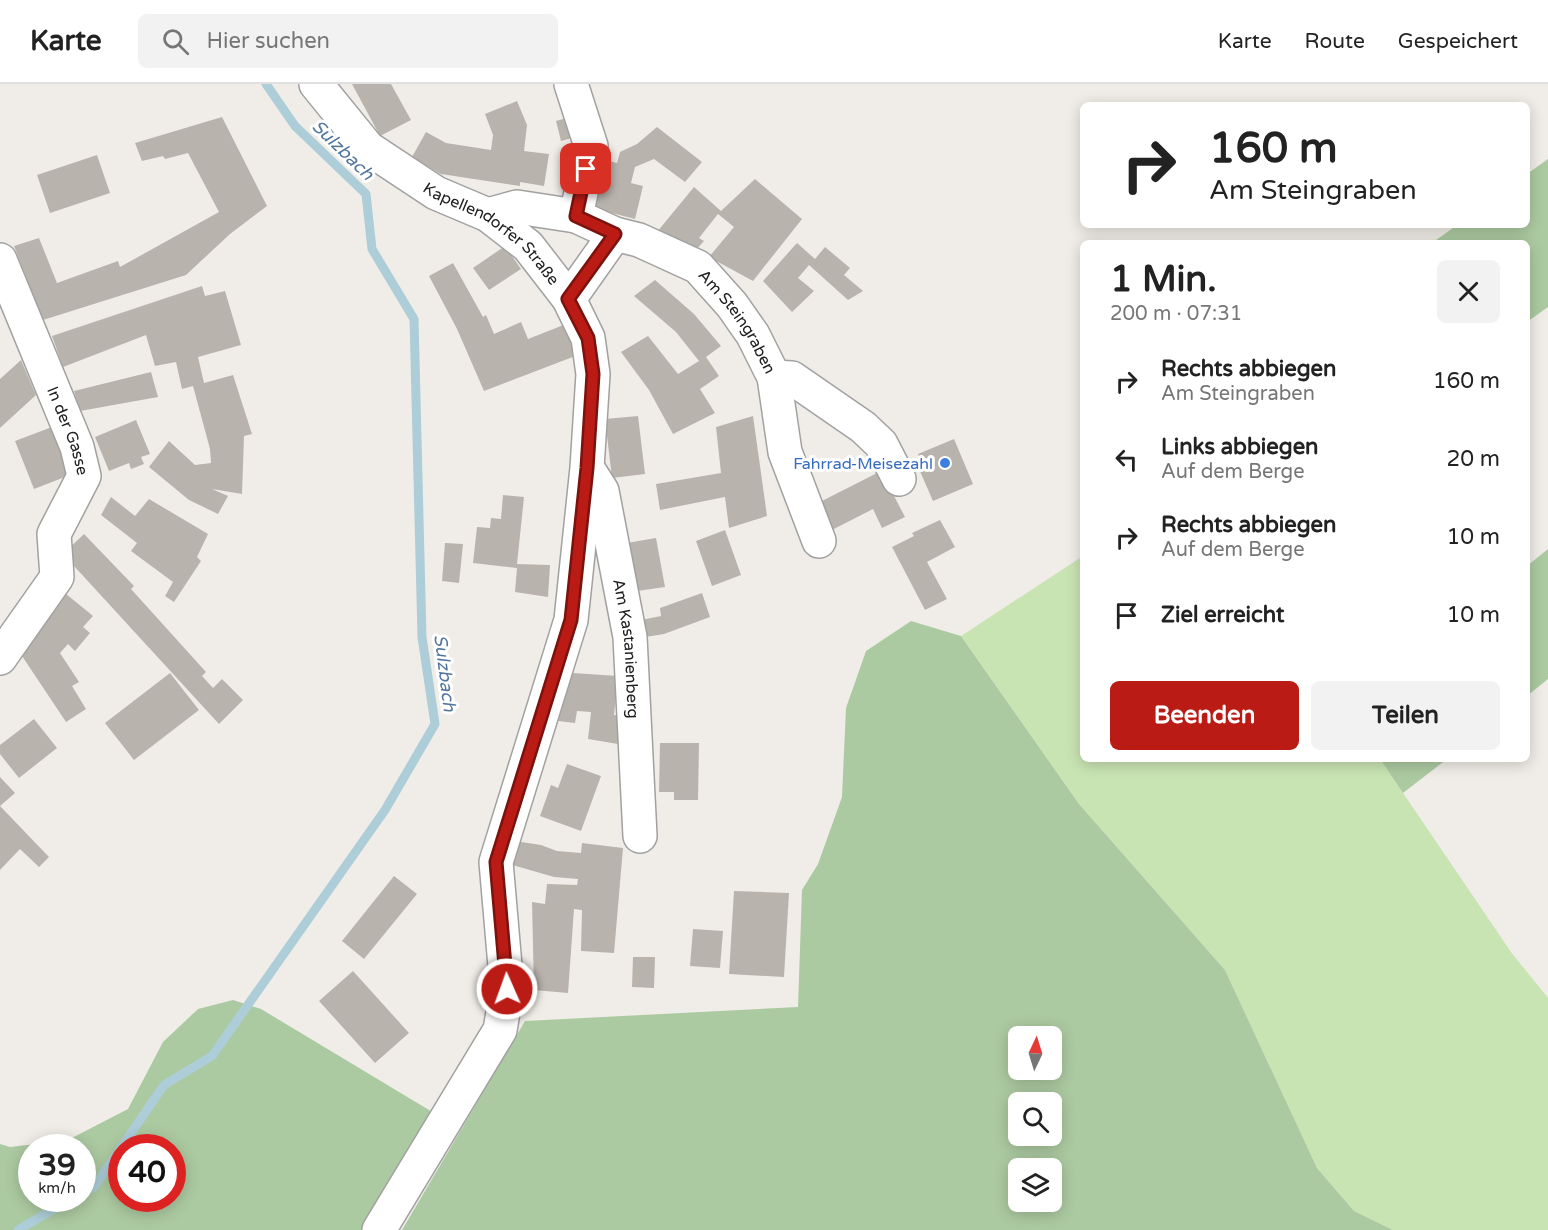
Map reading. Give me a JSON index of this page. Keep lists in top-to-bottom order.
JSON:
{
  "streets": {
    "street": [
      "Kapellendorfer Straße",
      "Am Steingraben",
      "In der Gasse",
      "Am Kastanienberg"
    ]
  },
  "crossings": [
    ["Kapellendorfer Straße", "Am Steingraben"],
    ["Kapellendorfer Straße", "Am Kastanienberg"]
  ],
  "water": ["Sulzbach"],
  "places": ["Fahrrad-Meisezahl"],
  "north": "top",
  "page": {
    "header": "Karte",
    "search": "Hier suchen",
    "nav": ["Karte", "Route", "Gespeichert"],
    "turn": ["160 m", "Am Steingraben"],
    "heading": ["1 Min.", "200 m · 07:31"],
    "list": [
      {
        "name": "Rechts abbiegen",
        "note": "Am Steingraben",
        "value": "160 m"
      },
      {
        "name": "Links abbiegen",
        "note": "Auf dem Berge",
        "value": "20 m"
      },
      {
        "name": "Rechts abbiegen",
        "note": "Auf dem Berge",
        "value": "10 m"
      },
      {
        "name": "Ziel erreicht",
        "value": "10 m"
      }
    ],
    "buttons": ["Beenden", "Teilen"],
    "speed": "39 km/h",
    "limit": "40"
  }
}
